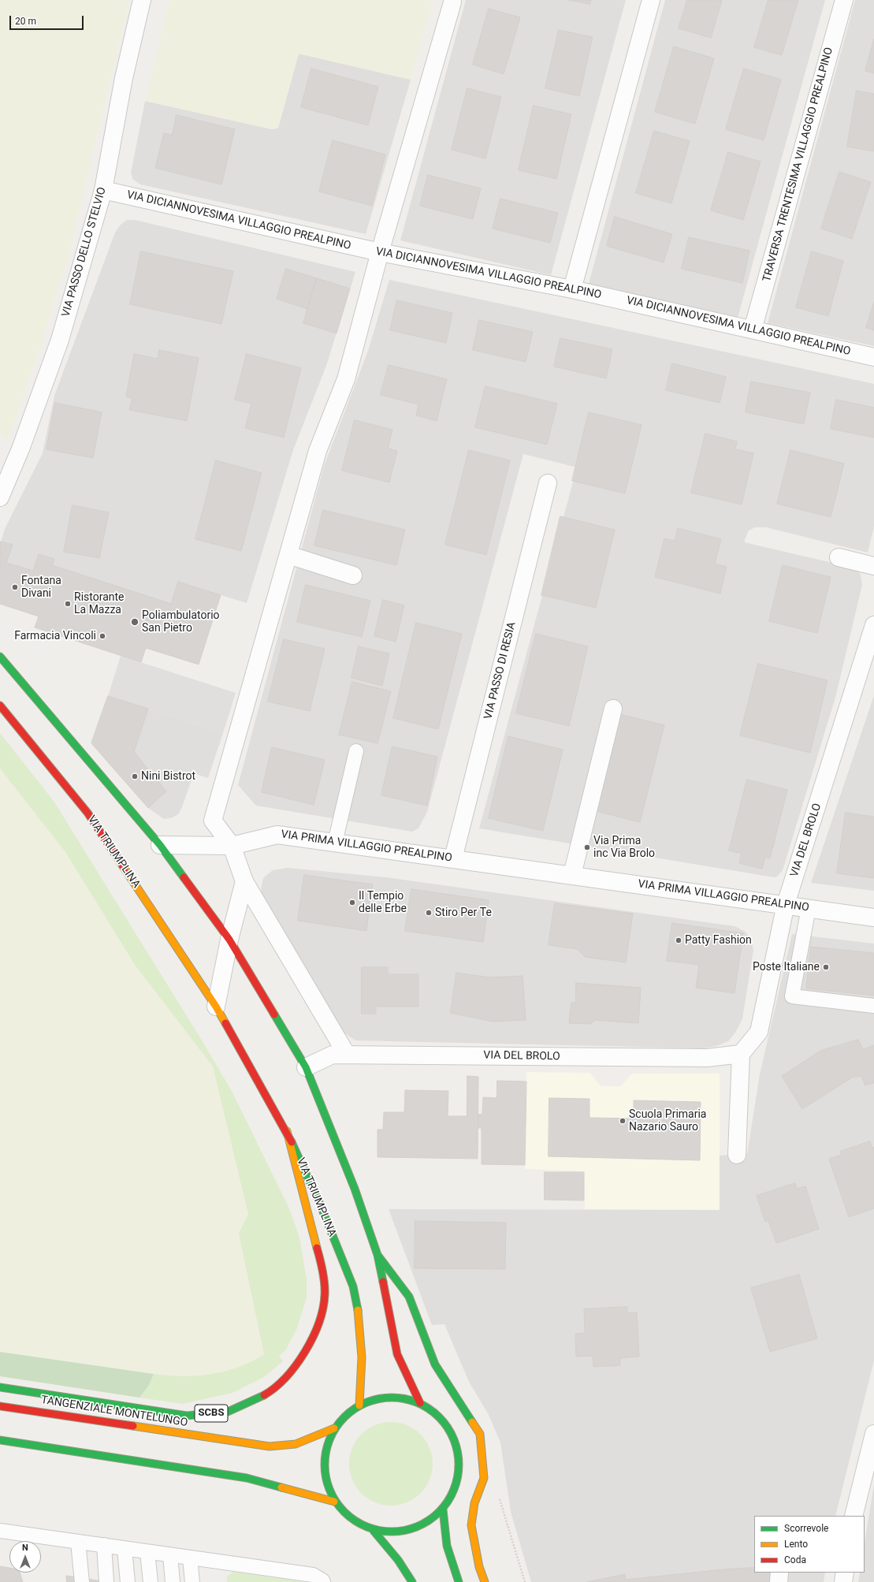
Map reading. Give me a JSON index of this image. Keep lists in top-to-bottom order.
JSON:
{
  "streets": {
    "main road": ["VIA TRIUMPLINA", "TANGENZIALE MONTELUNGO", "SCBS"],
    "street": [
      "TRAVERSA TRENTESIMA VILLAGGIO PREALPINO",
      "VIA DICIANNOVESIMA VILLAGGIO PREALPINO",
      "VIA PASSO DELLO STELVIO",
      "VIA PASSO DI RESIA",
      "VIA DEL BROLO",
      "VIA PRIMA VILLAGGIO PREALPINO"
    ]
  },
  "crossings": [
    ["TRAVERSA TRENTESIMA VILLAGGIO PREALPINO", "VIA DICIANNOVESIMA VILLAGGIO PREALPINO"],
    ["VIA DICIANNOVESIMA VILLAGGIO PREALPINO", "VIA PASSO DELLO STELVIO"],
    ["VIA PASSO DI RESIA", "VIA PRIMA VILLAGGIO PREALPINO"],
    ["VIA DEL BROLO", "VIA PRIMA VILLAGGIO PREALPINO"],
    ["VIA TRIUMPLINA", "SCBS"]
  ],
  "places": [
    "Fontana Divani",
    "Ristorante La Mazza",
    "Poliambulatorio San Pietro",
    "Farmacia Vincoli",
    "Nini Bistrot",
    "Via Prima inc Via Brolo",
    "Il Tempio delle Erbe",
    "Stiro Per Te",
    "Patty Fashion",
    "Poste Italiane",
    "Scuola Primaria Nazario Sauro"
  ],
  "legend": ["Scorrevole", "Lento", "Coda"],
  "scale_bar": "20 m",
  "north": "top"
}
